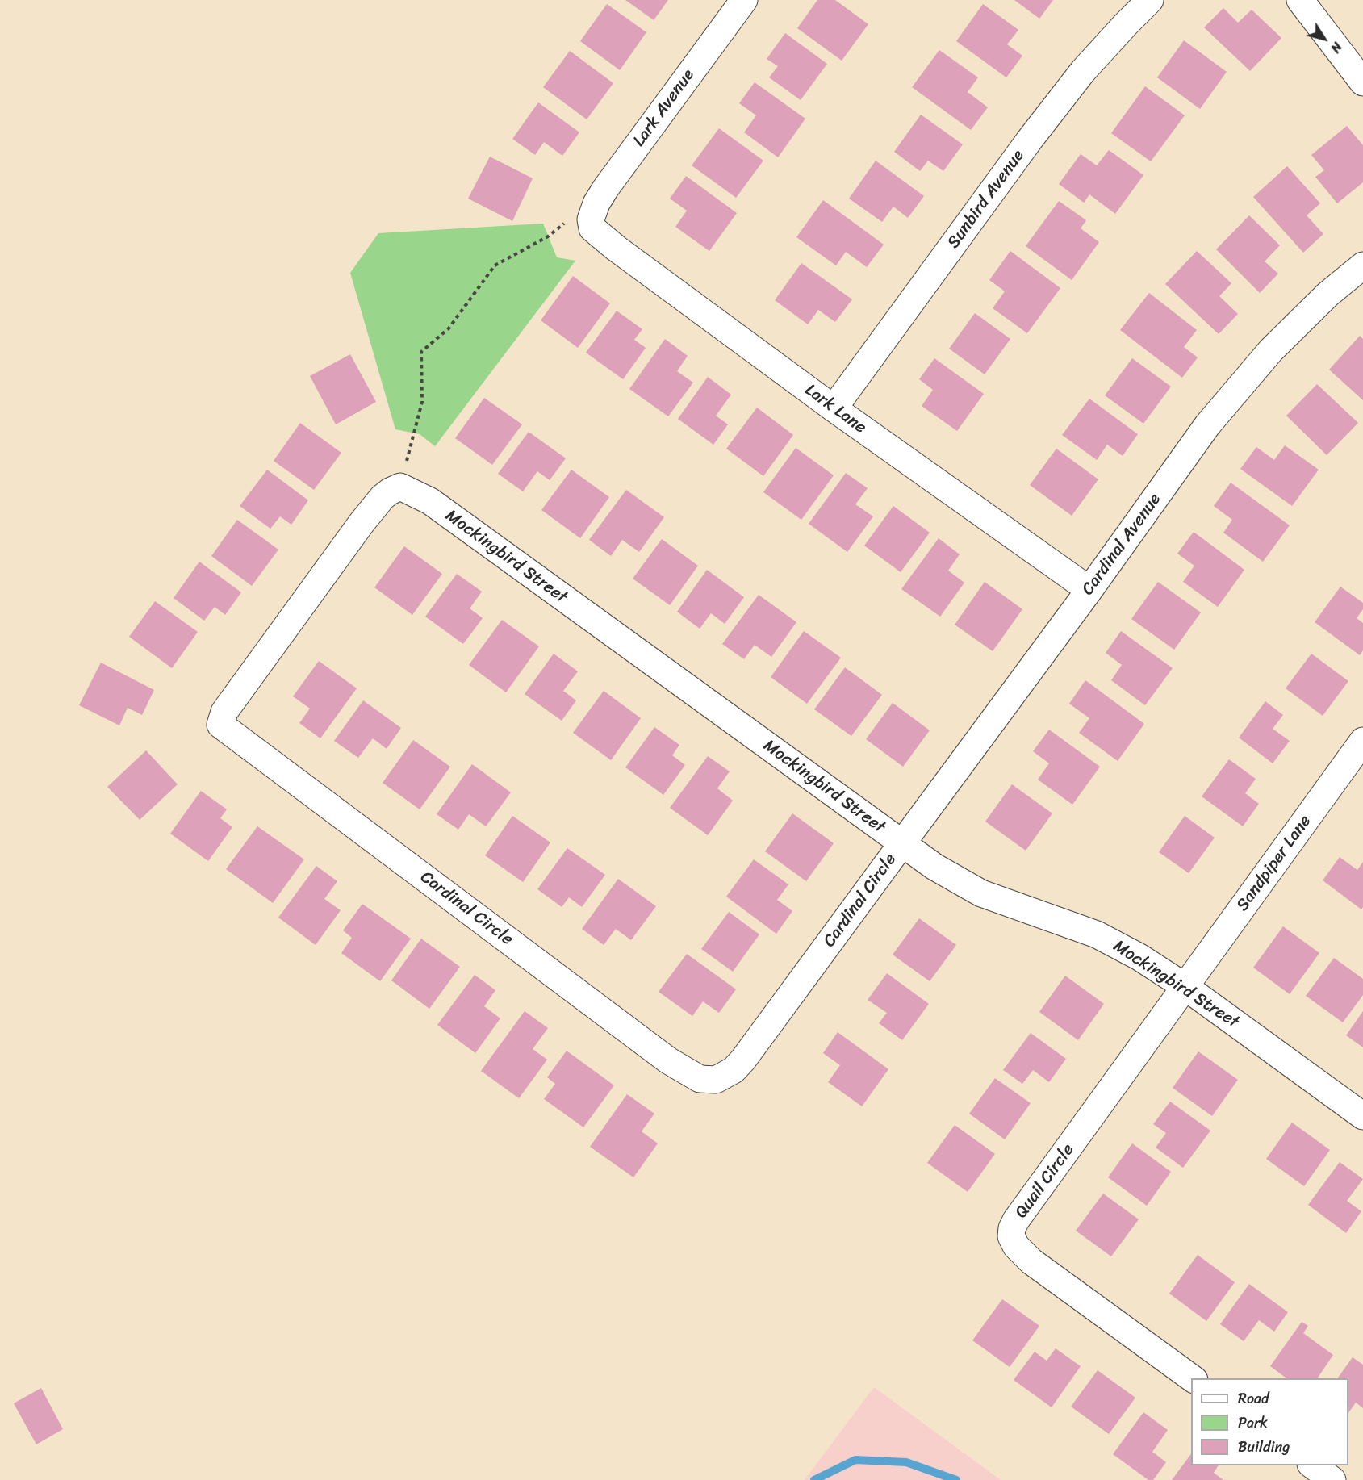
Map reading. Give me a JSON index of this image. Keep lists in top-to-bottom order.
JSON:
{
  "streets": {
    "street": [
      "Lark Avenue",
      "Sunbird Avenue",
      "Lark Lane",
      "Cardinal Avenue",
      "Mockingbird Street",
      "Sandpiper Lane",
      "Cardinal Circle",
      "Quail Circle"
    ]
  },
  "crossings": [
    ["Lark Avenue", "Lark Lane"],
    ["Sunbird Avenue", "Lark Lane"],
    ["Lark Lane", "Cardinal Avenue"],
    ["Cardinal Avenue", "Mockingbird Street"],
    ["Cardinal Avenue", "Cardinal Circle"],
    ["Mockingbird Street", "Sandpiper Lane"],
    ["Mockingbird Street", "Cardinal Circle"],
    ["Mockingbird Street", "Quail Circle"],
    ["Sandpiper Lane", "Quail Circle"]
  ],
  "legend": ["Road", "Park", "Building"],
  "north": "bottom right"
}
